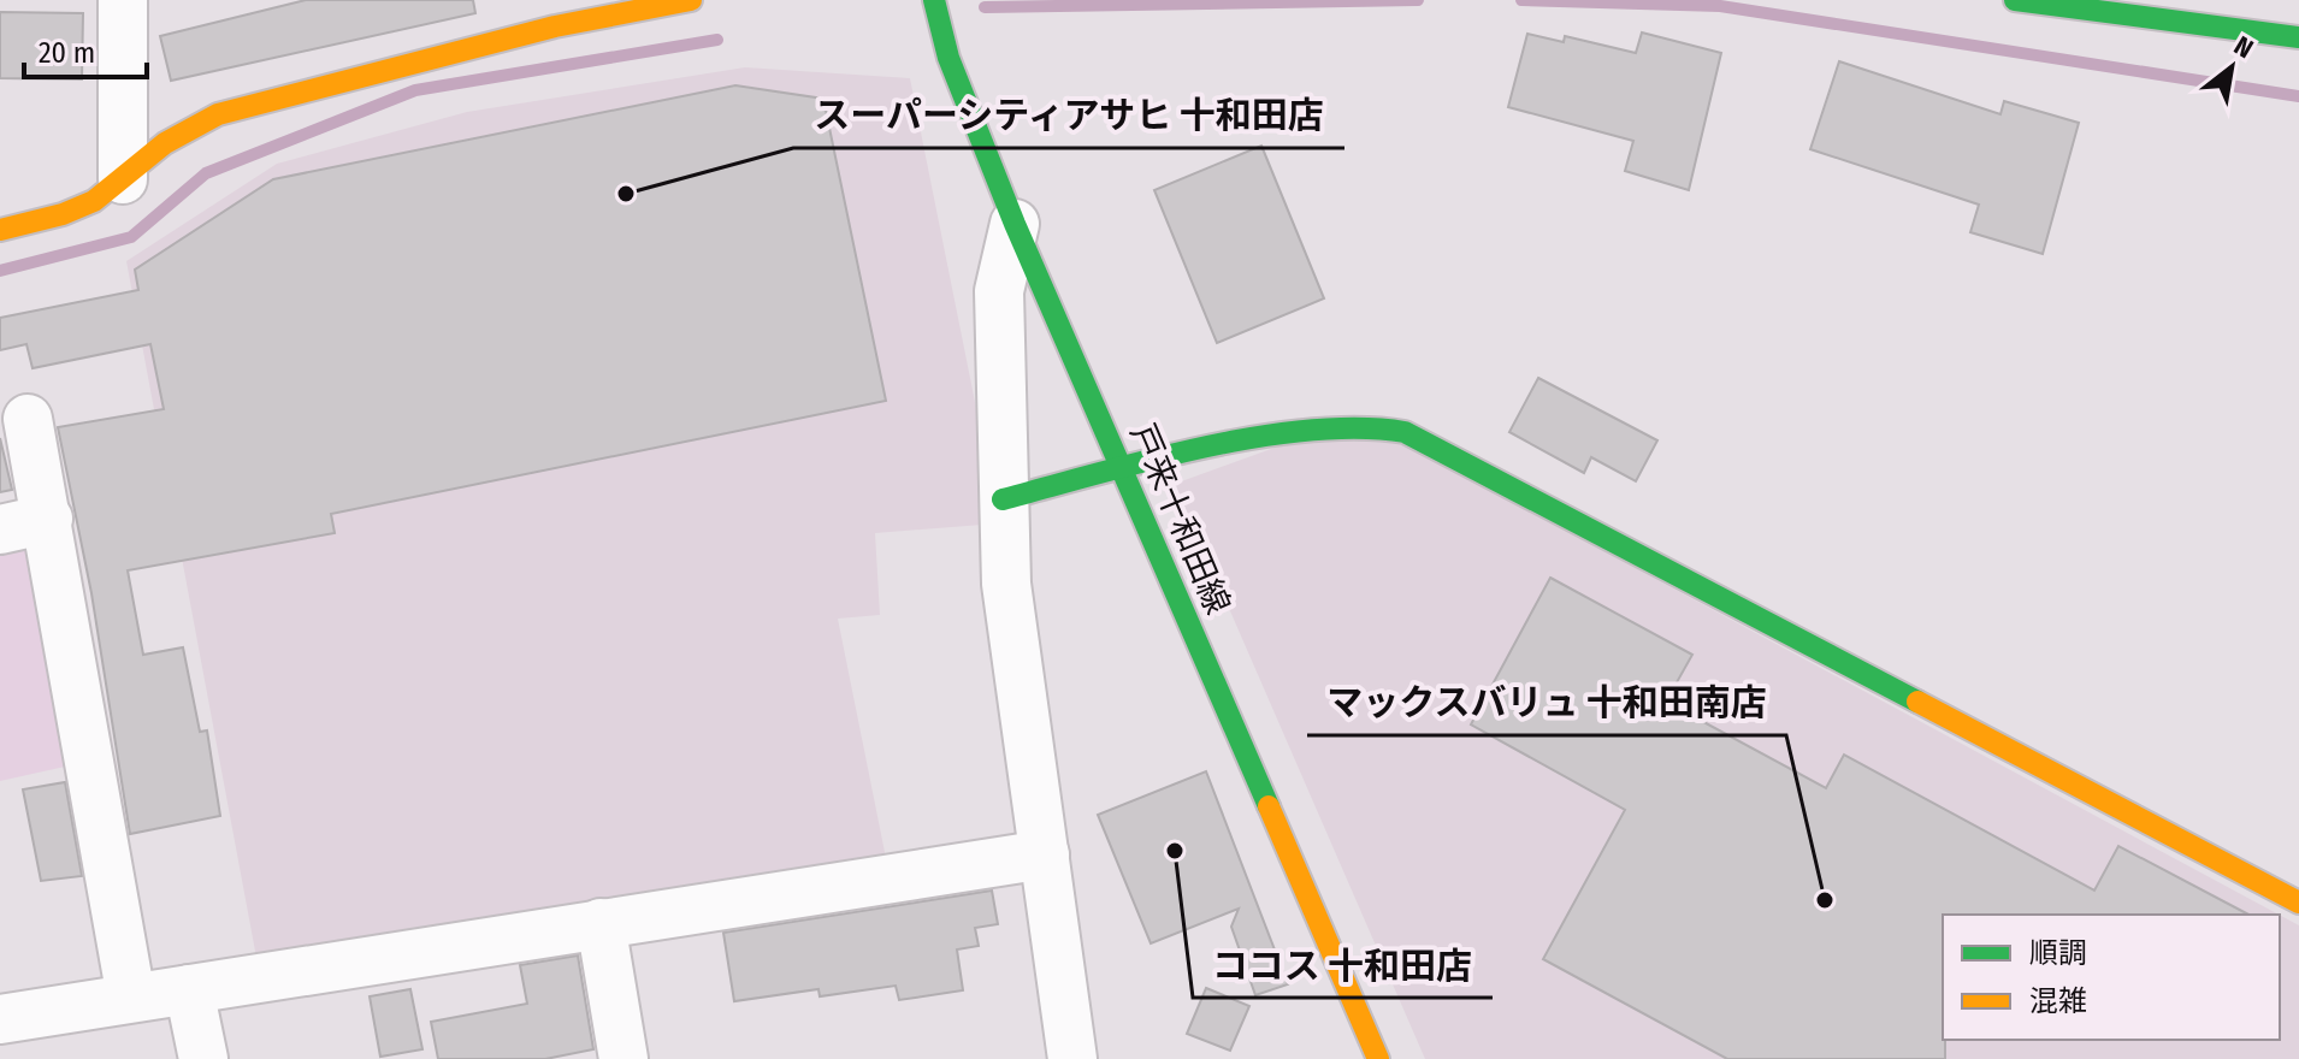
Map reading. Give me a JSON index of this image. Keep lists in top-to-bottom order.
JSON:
{
  "streets": {
    "street": ["戸来十和田線"]
  },
  "places": ["スーパーシティアサヒ 十和田店", "ココス 十和田店", "マックスバリュ 十和田南店"],
  "legend": ["順調", "混雑"],
  "scale_bar": "20 m",
  "north": "top right"
}
